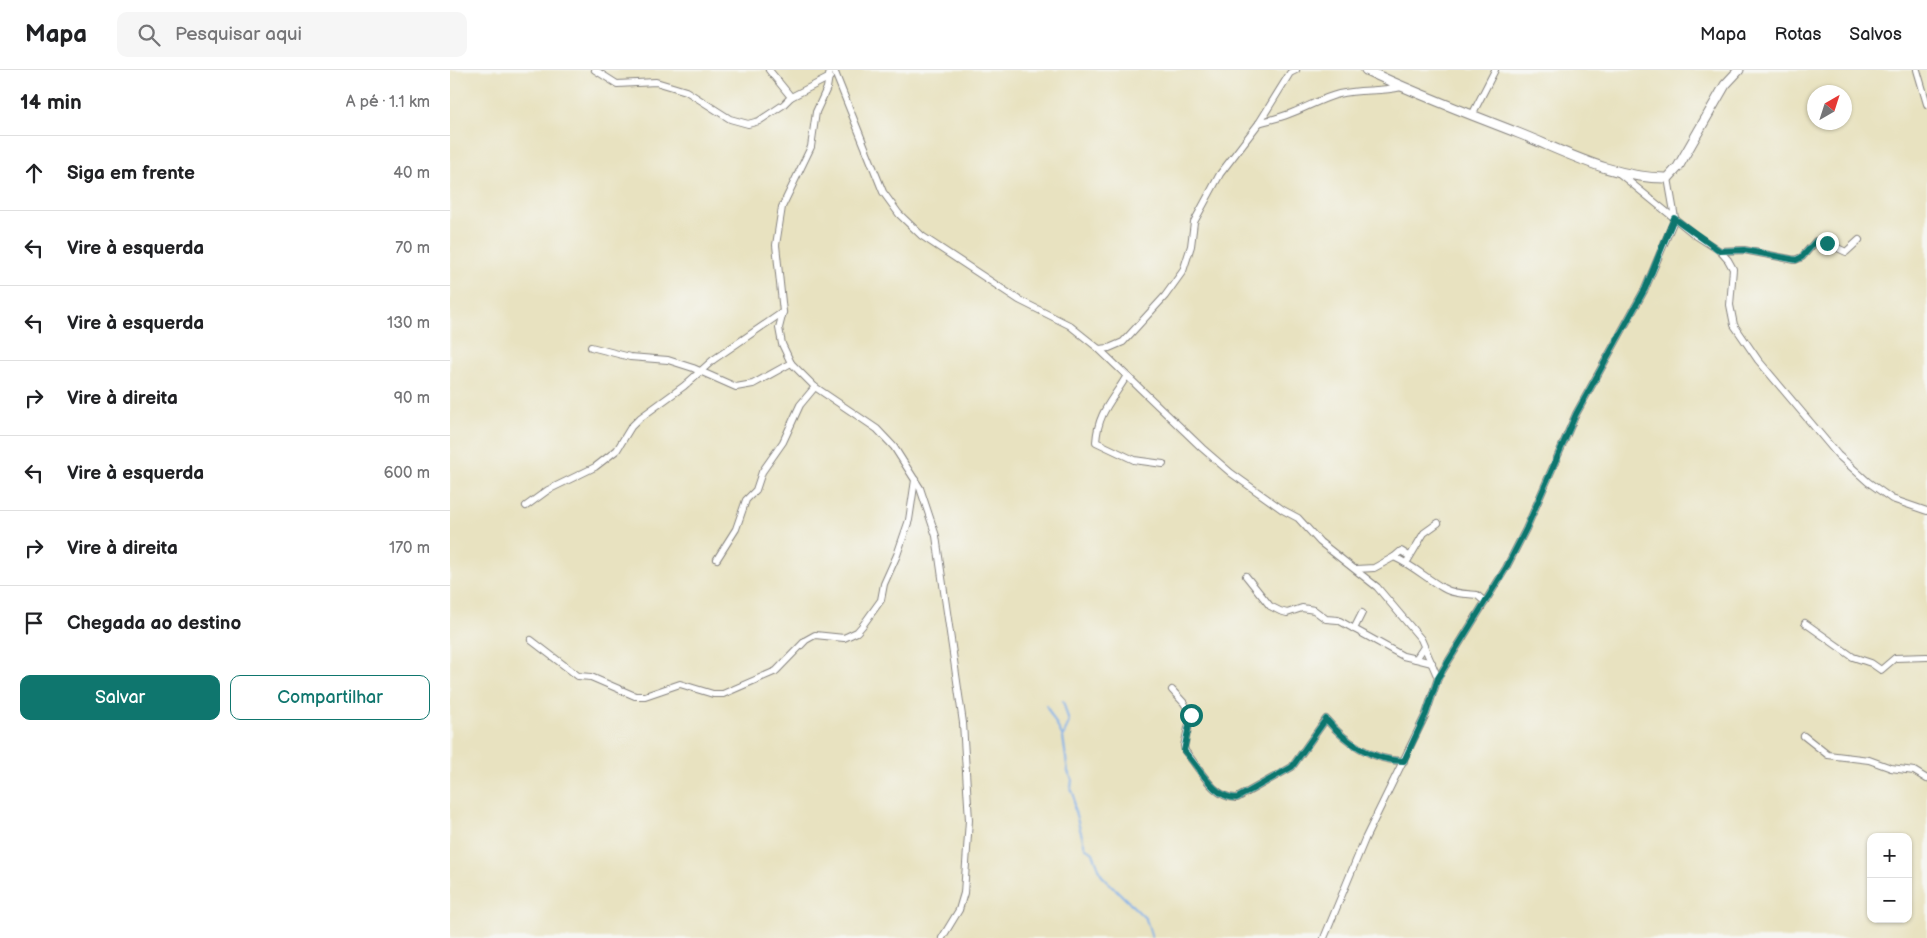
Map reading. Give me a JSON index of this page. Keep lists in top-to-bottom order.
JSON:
{
  "north": "top right",
  "page": {
    "header": "Mapa",
    "search": "Pesquisar aqui",
    "nav": ["Mapa", "Rotas", "Salvos"],
    "heading": ["14 min", "A pé · 1.1 km"],
    "list": [
      ["Siga em frente", "40 m"],
      ["Vire à esquerda", "70 m"],
      ["Vire à esquerda", "130 m"],
      ["Vire à direita", "90 m"],
      ["Vire à esquerda", "600 m"],
      ["Vire à direita", "170 m"],
      "Chegada ao destino"
    ],
    "buttons": ["Salvar", "Compartilhar"],
    "map_buttons": ["+", "−"]
  }
}
